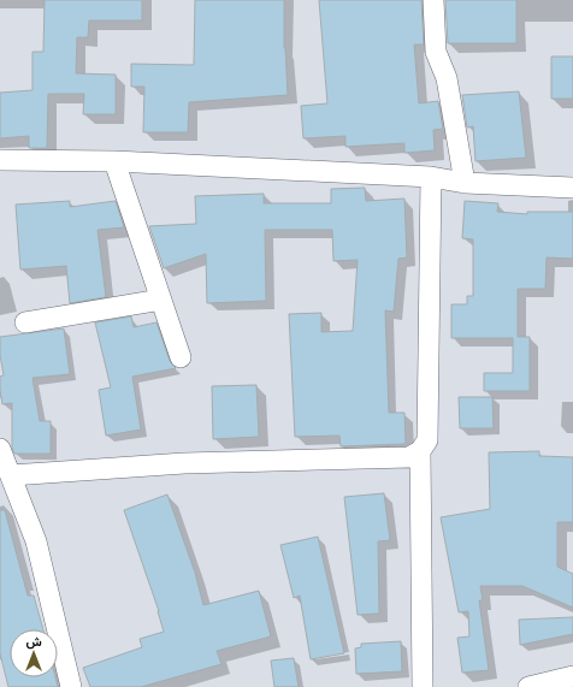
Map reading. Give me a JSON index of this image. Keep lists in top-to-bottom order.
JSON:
{
  "north": "top"
}
